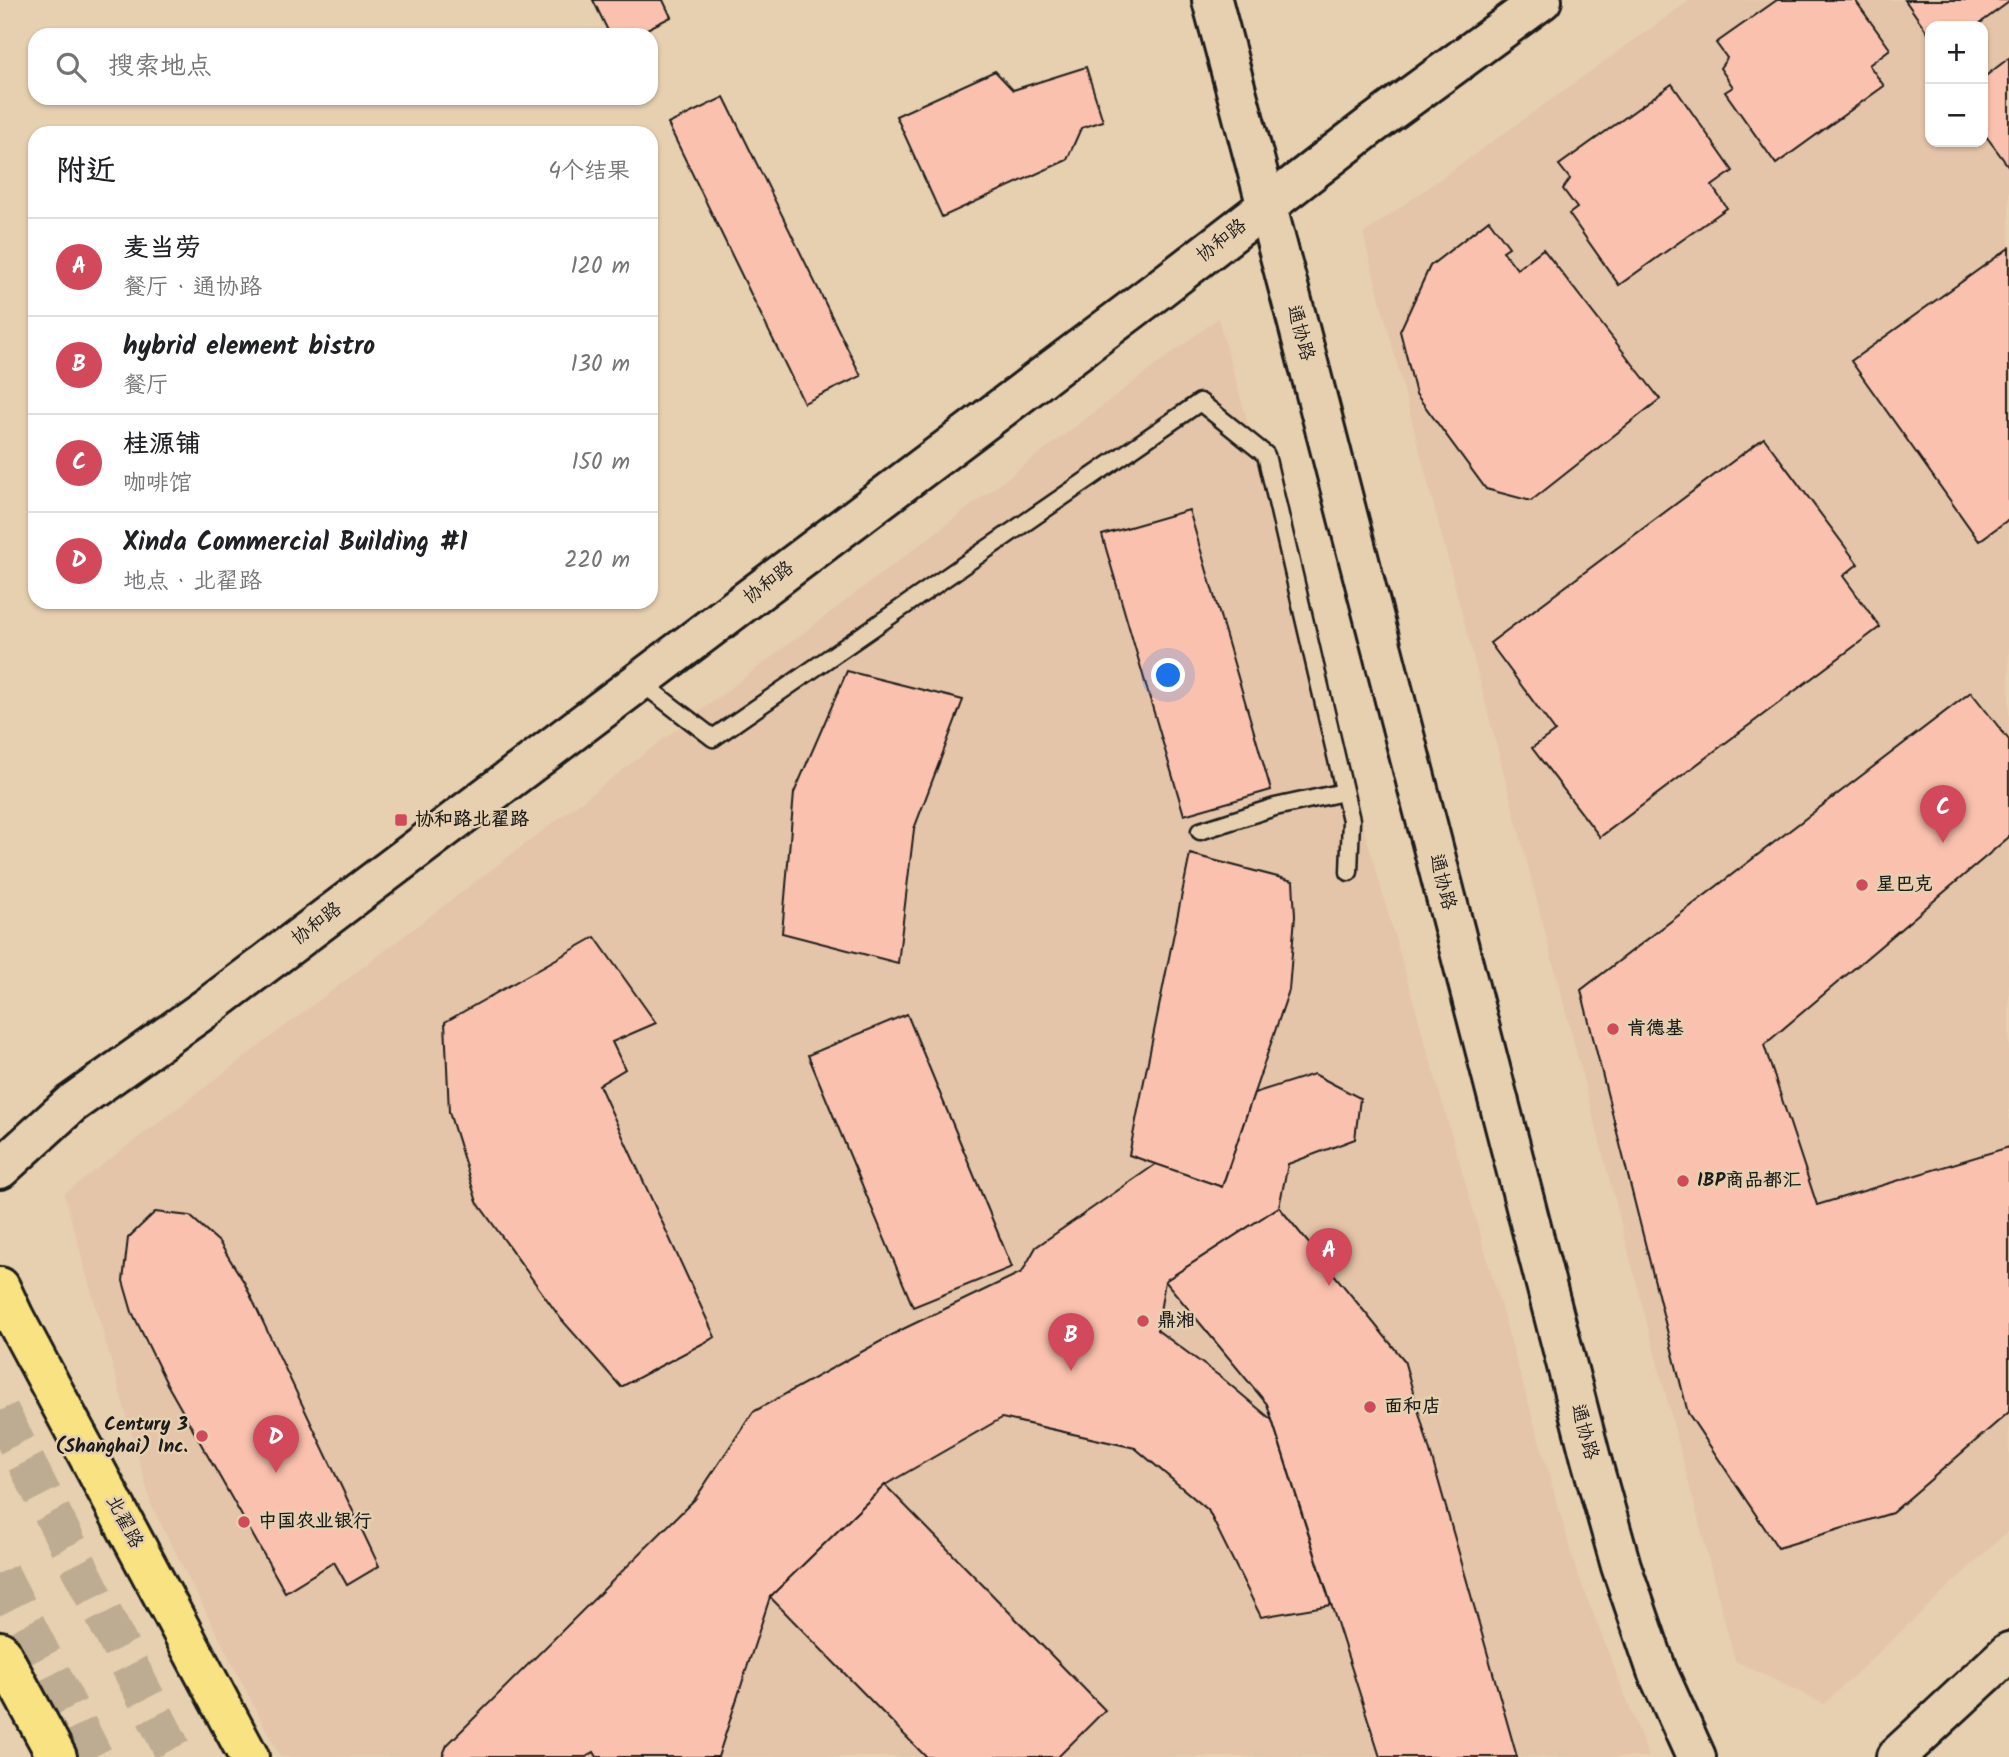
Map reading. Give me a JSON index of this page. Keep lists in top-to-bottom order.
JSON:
{
  "streets": {
    "main road": ["北翟路"],
    "street": ["协和路", "通协路"]
  },
  "crossings": [
    ["协和路", "通协路"]
  ],
  "places": {
    "transit": ["协和路北翟路"],
    "other": [
      "星巴克",
      "肯德基",
      "IBP商品都汇",
      "鼎湘",
      "面和店",
      "Century 3 (Shanghai) Inc.",
      "中国农业银行"
    ]
  },
  "page": {
    "map_buttons": ["+", "−"],
    "search": "搜索地点",
    "heading": ["附近", "4个结果"],
    "list": [
      {
        "mark": "A",
        "name": "麦当劳",
        "note": "餐厅 · 通协路",
        "value": "120 m"
      },
      {
        "mark": "B",
        "name": "hybrid element bistro",
        "note": "餐厅",
        "value": "130 m"
      },
      {
        "mark": "C",
        "name": "桂源铺",
        "note": "咖啡馆",
        "value": "150 m"
      },
      {
        "mark": "D",
        "name": "Xinda Commercial Building #1",
        "note": "地点 · 北翟路",
        "value": "220 m"
      }
    ],
    "pins": [
      "C",
      "A",
      "B",
      "D"
    ]
  }
}
